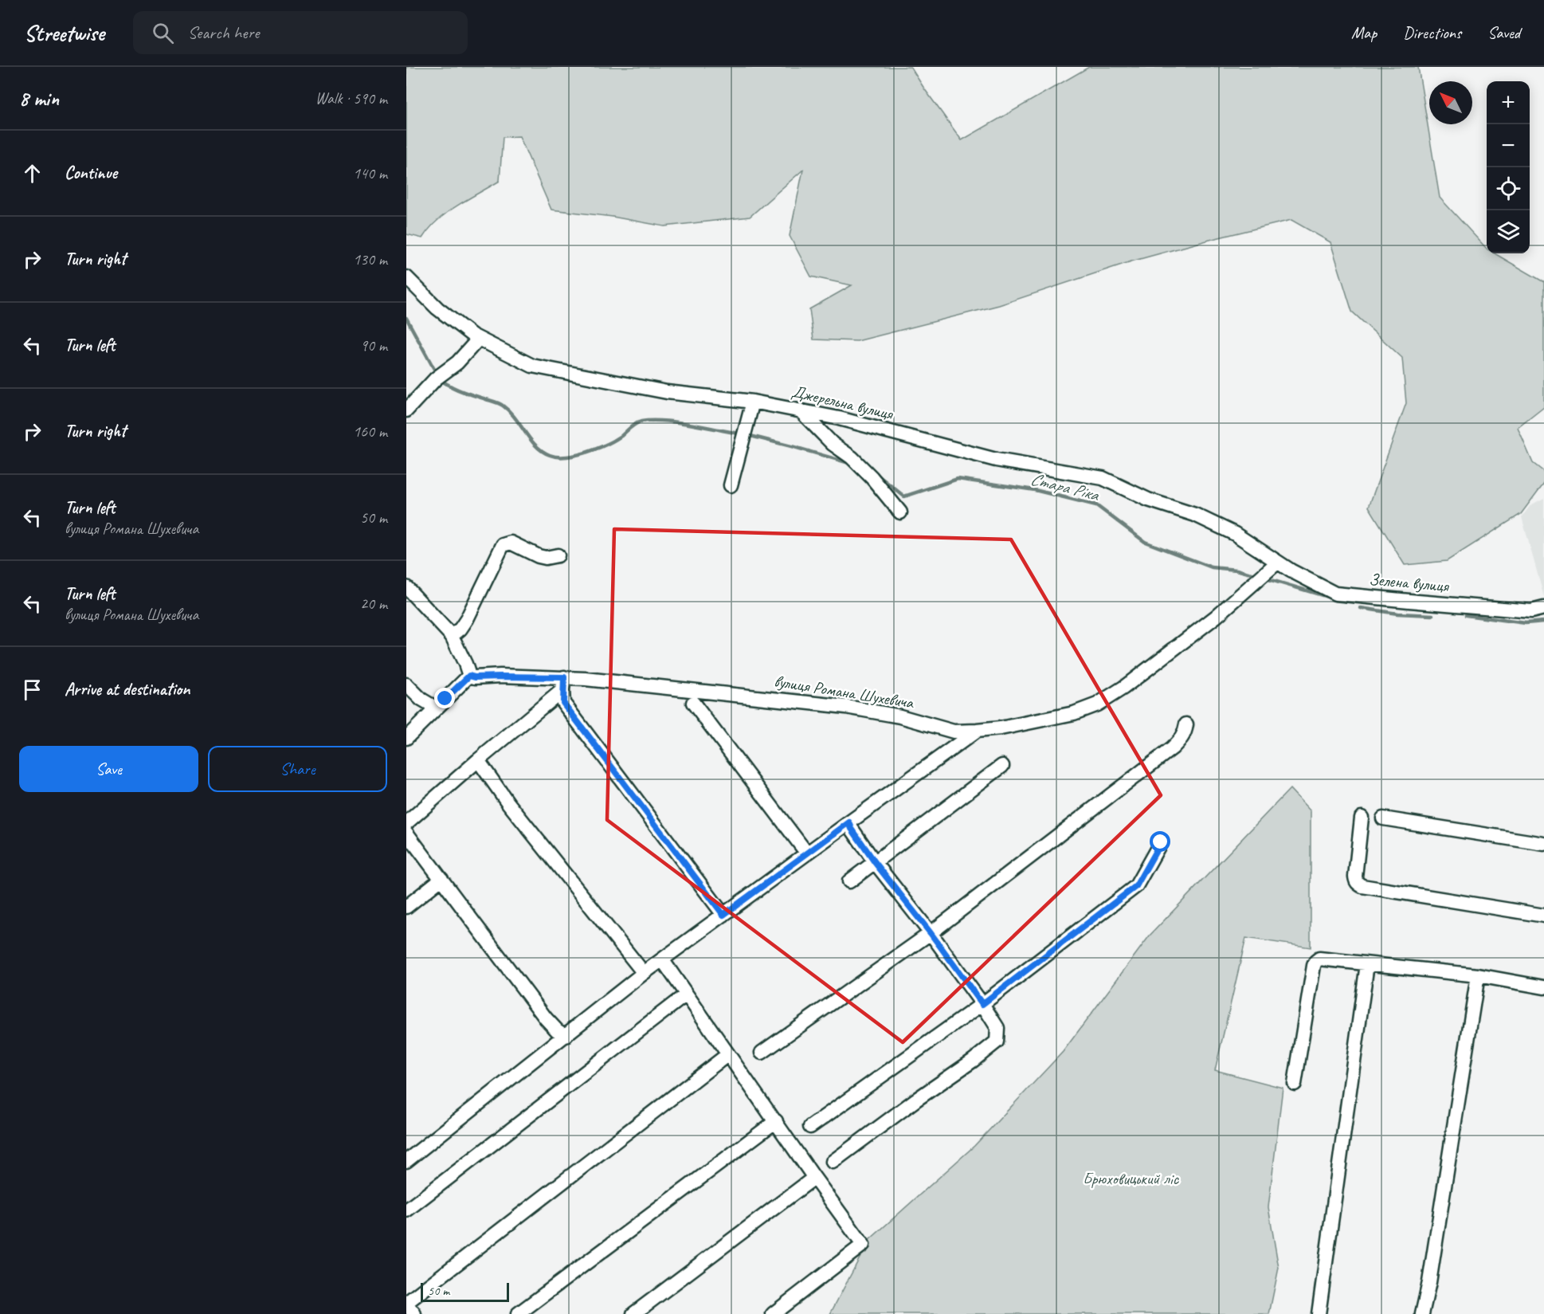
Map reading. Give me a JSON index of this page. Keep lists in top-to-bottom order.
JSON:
{
  "streets": {
    "street": ["Джерельна вулиця", "Зелена вулиця", "вулиця Романа Шухевича"]
  },
  "crossings": [
    ["Джерельна вулиця", "Зелена вулиця"],
    ["Джерельна вулиця", "вулиця Романа Шухевича"],
    ["Зелена вулиця", "вулиця Романа Шухевича"]
  ],
  "water": ["Стара Ріка"],
  "parks": ["Брюховицький ліс"],
  "scale_bar": "50 m",
  "north": "top left",
  "page": {
    "header": "Streetwise",
    "search": "Search here",
    "nav": ["Map", "Directions", "Saved"],
    "heading": ["8 min", "Walk · 590 m"],
    "map_buttons": ["+", "−"],
    "list": [
      ["Continue", "140 m"],
      ["Turn right", "130 m"],
      ["Turn left", "90 m"],
      ["Turn right", "160 m"],
      ["Turn left", "вулиця Романа Шухевича", "50 m"],
      ["Turn left", "вулиця Романа Шухевича", "20 m"],
      "Arrive at destination"
    ],
    "buttons": ["Save", "Share"],
    "scale": "50 m"
  }
}
